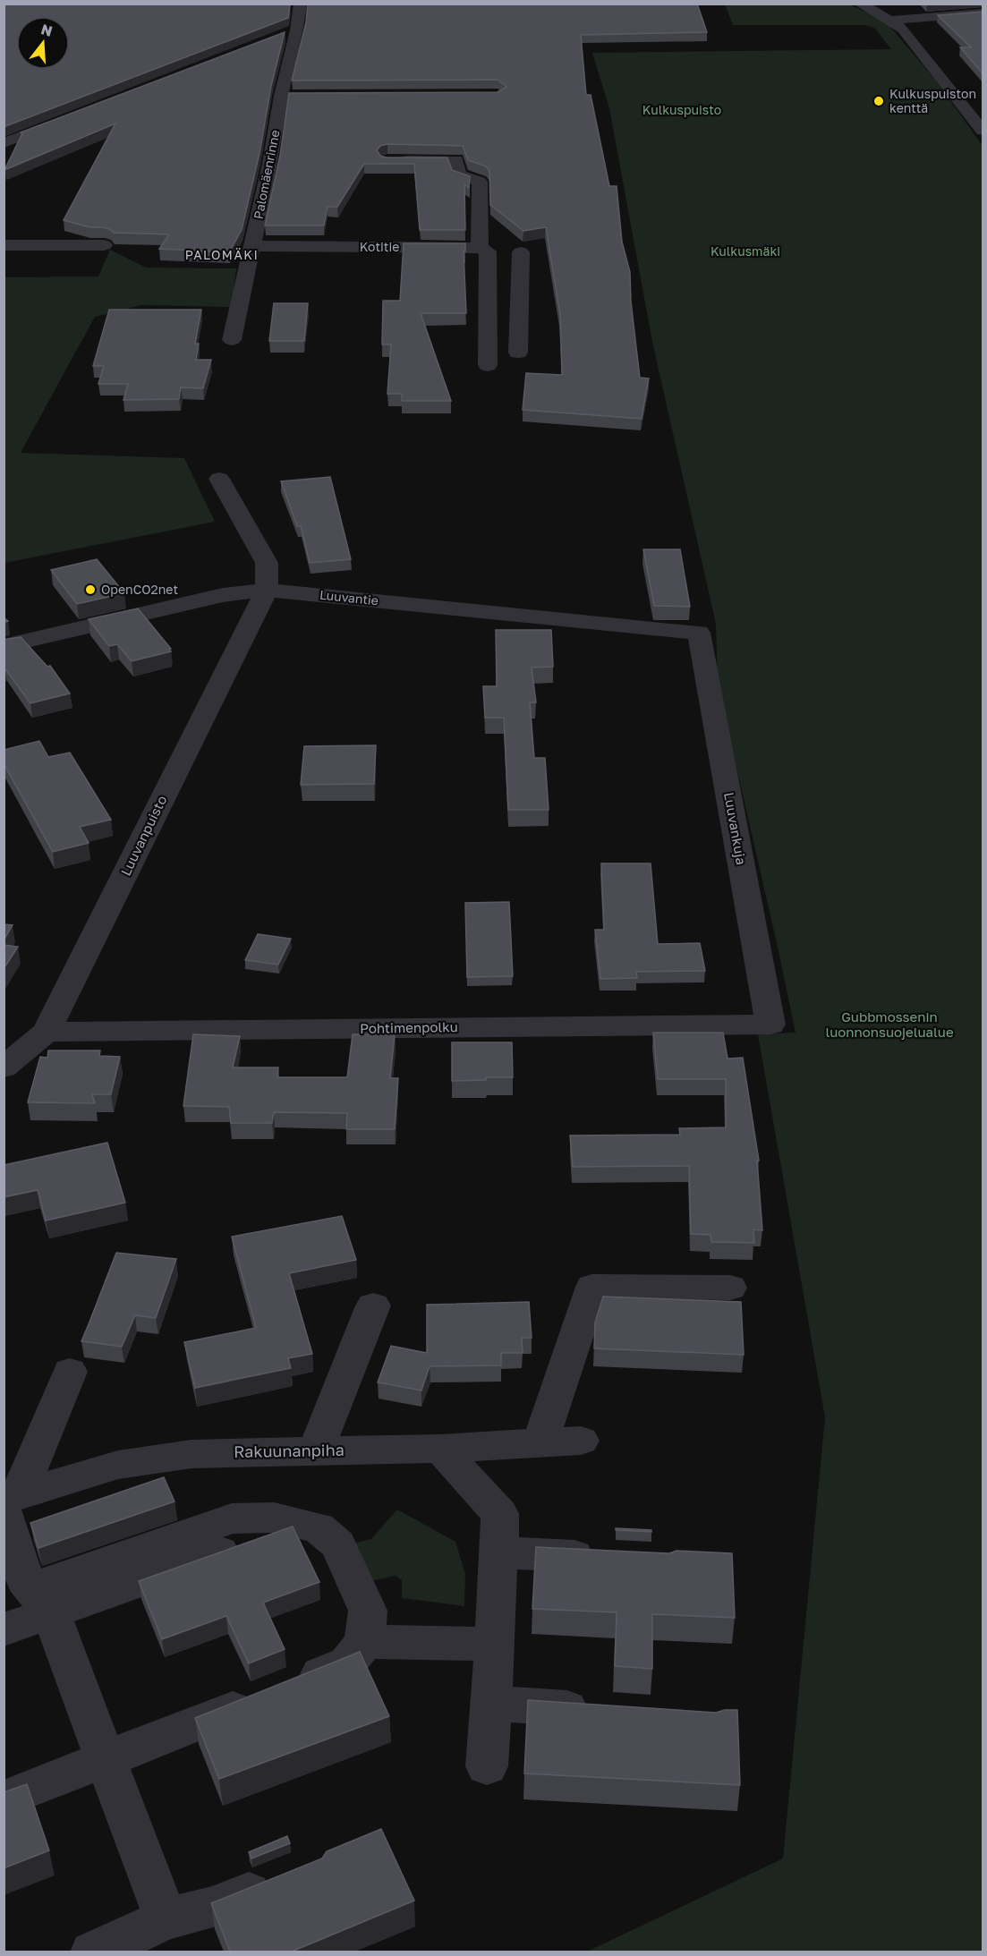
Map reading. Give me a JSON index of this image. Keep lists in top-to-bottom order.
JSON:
{
  "streets": {
    "street": [
      "Palomäenrinne",
      "Kotitie",
      "Luuvantie",
      "Luuvankuja",
      "Luuvanpuisto",
      "Pohtimenpolku",
      "Rakuunanpiha"
    ]
  },
  "crossings": [
    ["Palomäenrinne", "Kotitie"],
    ["Luuvantie", "Luuvankuja"],
    ["Luuvantie", "Luuvanpuisto"],
    ["Luuvankuja", "Pohtimenpolku"],
    ["Luuvanpuisto", "Pohtimenpolku"]
  ],
  "districts": ["PALOMÄKI"],
  "parks": ["Kulkuspuisto", "Kulkusmäki", "Gubbmossenin luonnonsuojelualue"],
  "places": ["Kulkuspuiston kenttä", "OpenCO2net"],
  "north": "top"
}
